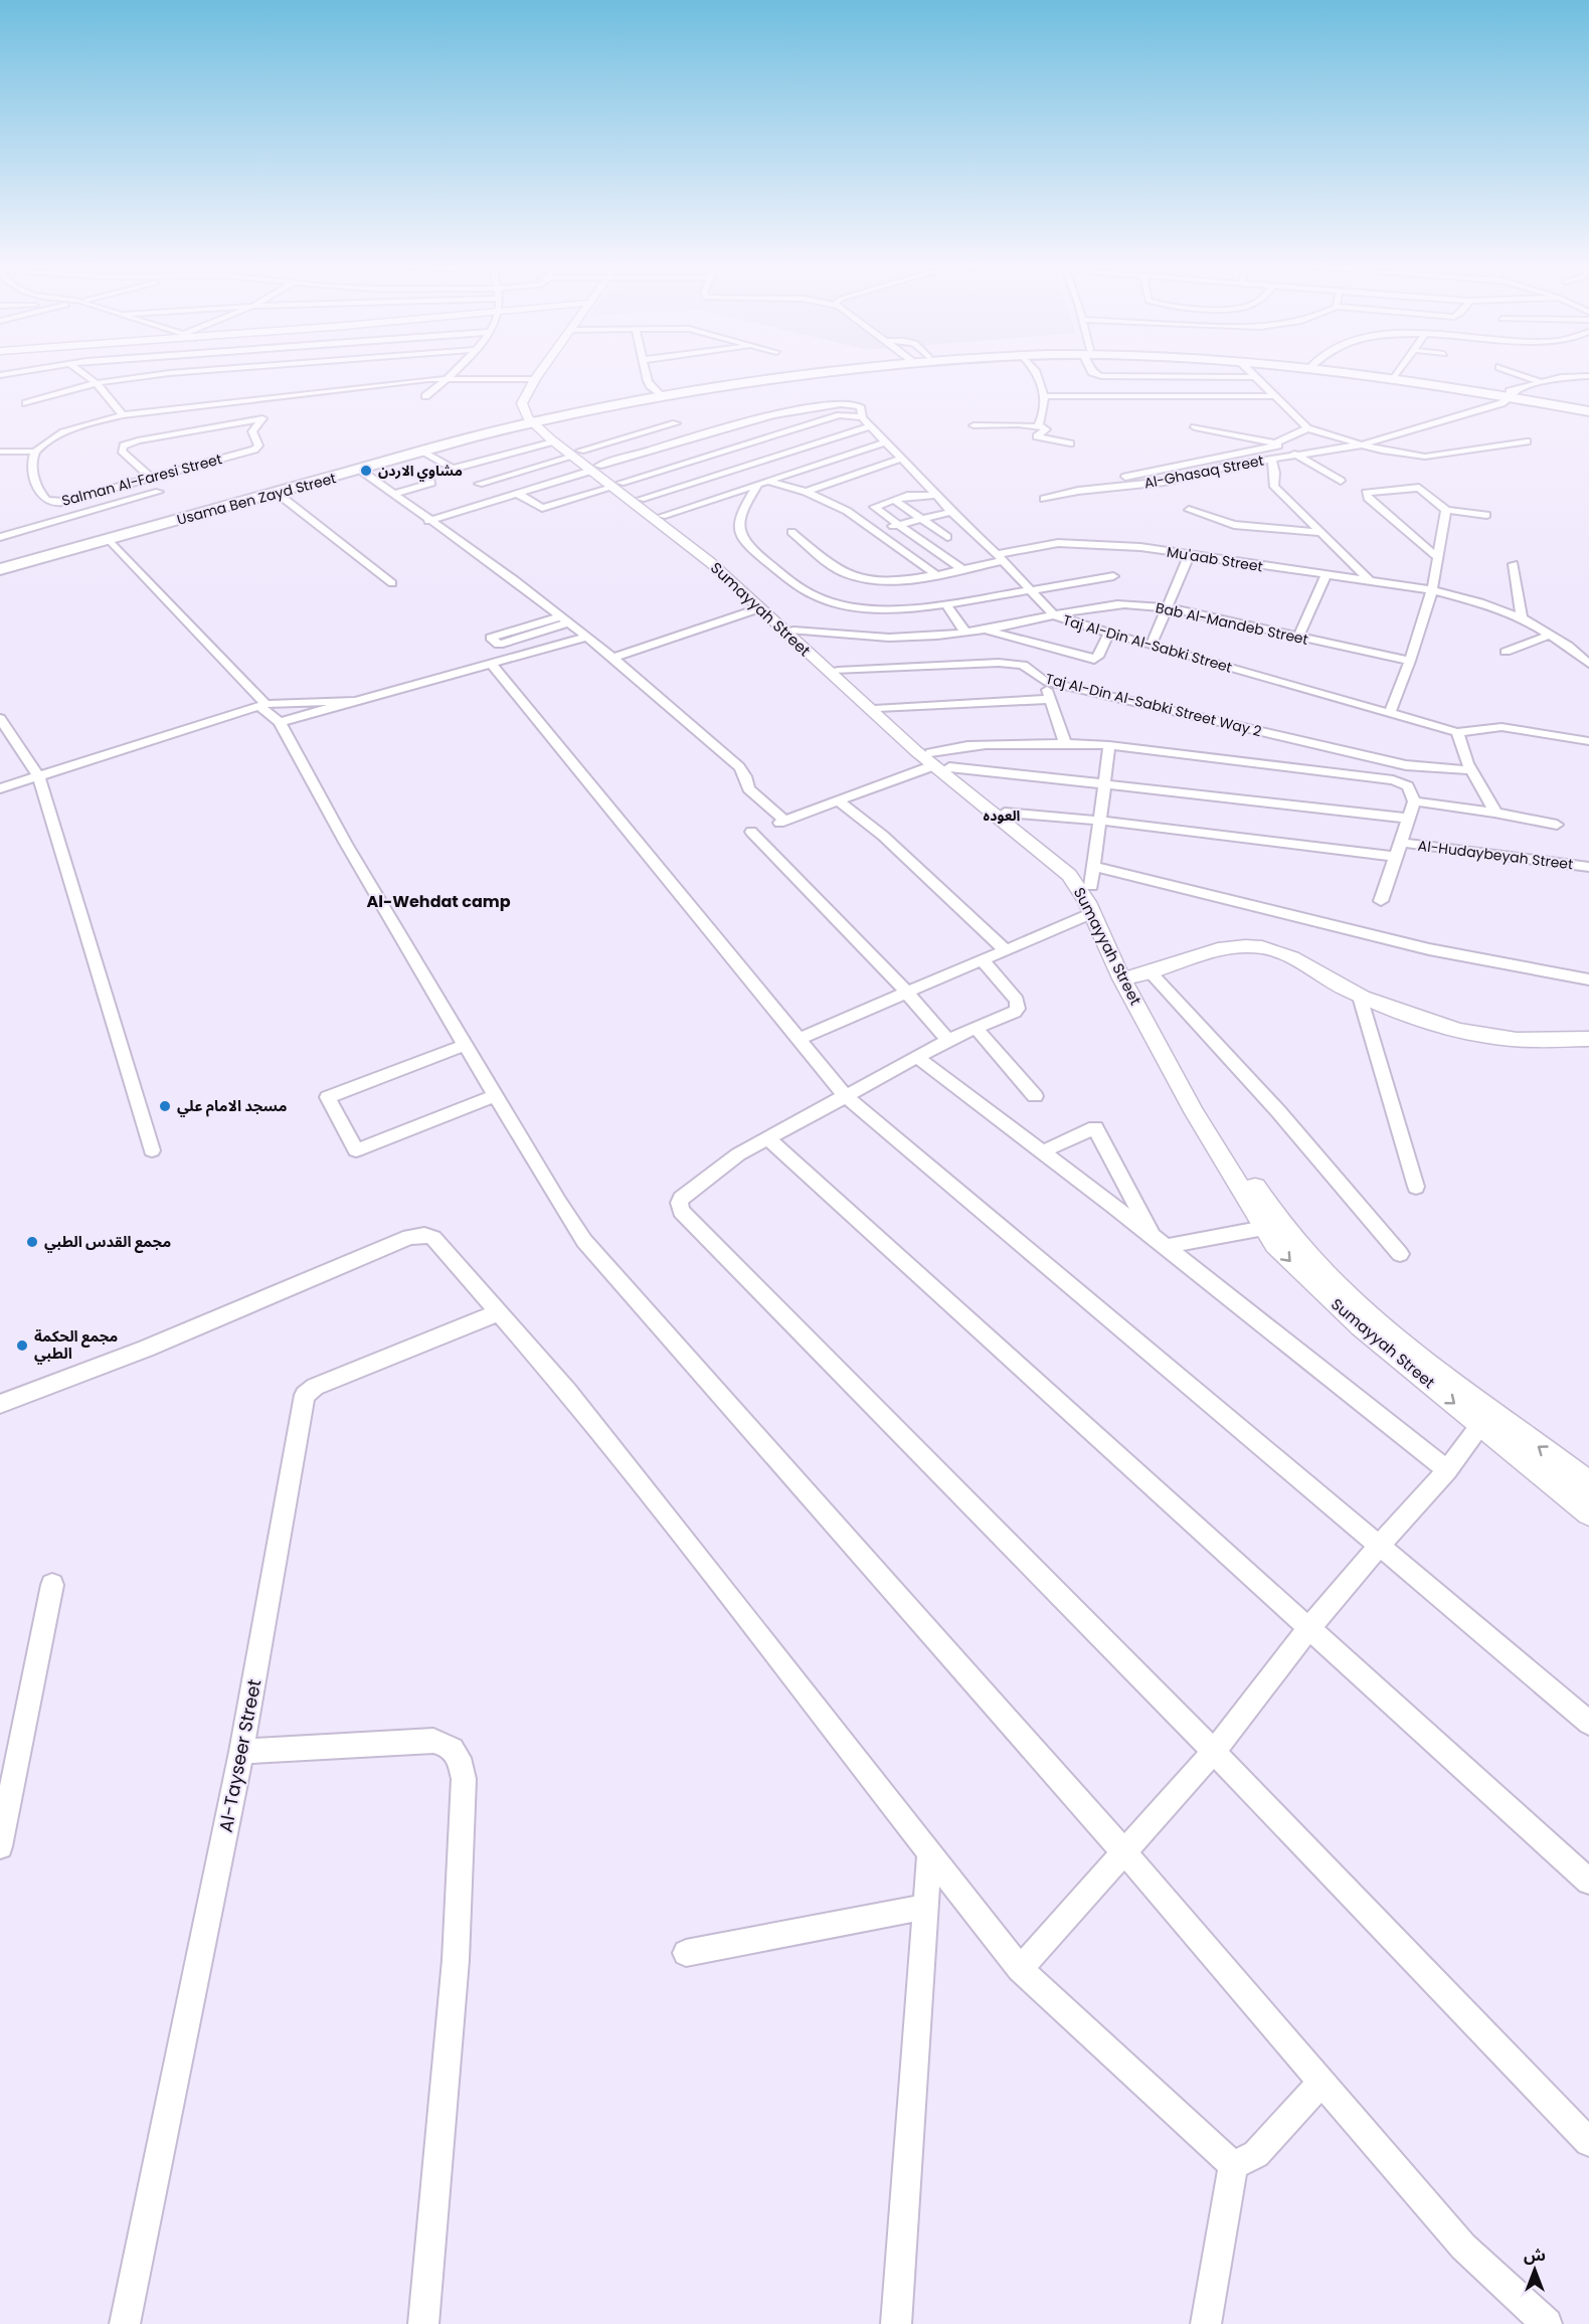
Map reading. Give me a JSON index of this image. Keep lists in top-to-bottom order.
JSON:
{
  "streets": {
    "highway": ["Usama Ben Zayd Street"],
    "street": [
      "Al-Ghasaq Street",
      "Salman Al-Faresi Street",
      "Mu'aab Street",
      "Sumayyah Street",
      "Bab Al-Mandeb Street",
      "Taj Al-Din Al-Sabki Street",
      "Taj Al-Din Al-Sabki Street Way 2",
      "Al-Hudaybeyah Street",
      "Al-Tayseer Street"
    ]
  },
  "crossings": [
    ["Usama Ben Zayd Street", "Sumayyah Street"],
    ["Mu'aab Street", "Taj Al-Din Al-Sabki Street"],
    ["Sumayyah Street", "Taj Al-Din Al-Sabki Street"],
    ["Sumayyah Street", "Taj Al-Din Al-Sabki Street Way 2"],
    ["Bab Al-Mandeb Street", "Taj Al-Din Al-Sabki Street"]
  ],
  "districts": ["العوده", "Al-Wehdat camp"],
  "places": [
    "مشاوي الاردن",
    "مسجد الامام علي",
    "مجمع القدس الطبي",
    "مجمع الحكمة الطبي"
  ],
  "north": "top"
}
